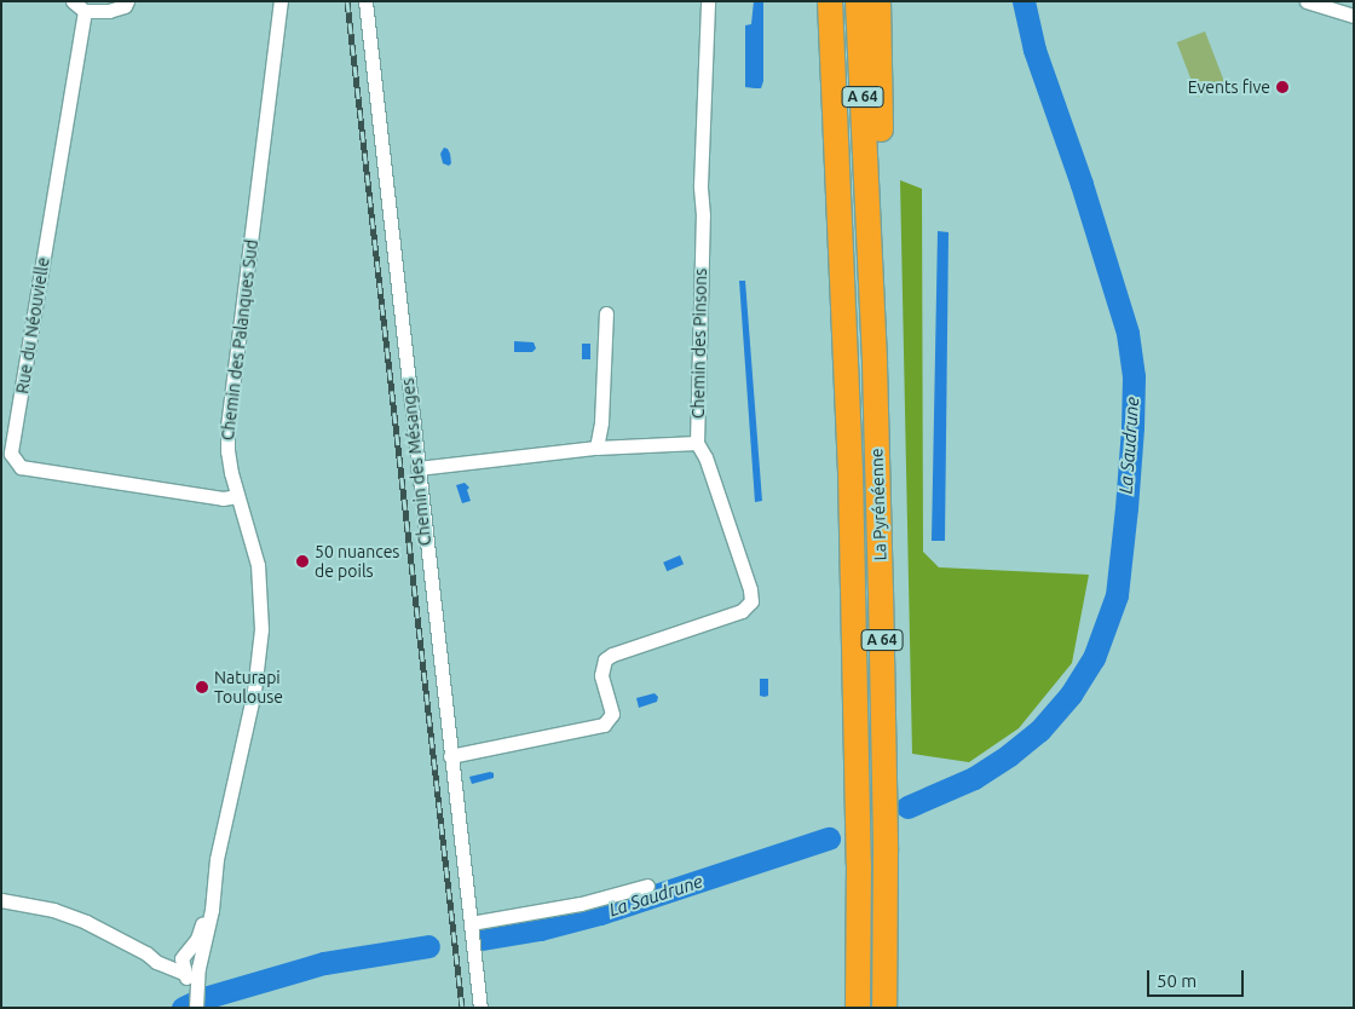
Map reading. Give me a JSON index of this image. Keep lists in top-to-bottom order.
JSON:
{
  "streets": {
    "highway": ["A 64", "La Pyrénéenne"],
    "street": [
      "Rue du Néouvielle",
      "Chemin des Palanques Sud",
      "Chemin des Pinsons",
      "Chemin des Mésanges"
    ]
  },
  "crossings": [
    ["Rue du Néouvielle", "Chemin des Palanques Sud"],
    ["Chemin des Pinsons", "Chemin des Mésanges"]
  ],
  "water": ["La Saudrune"],
  "places": ["Events five", "50 nuances de poils", "Naturapi Toulouse"],
  "scale_bar": "50 m"
}
